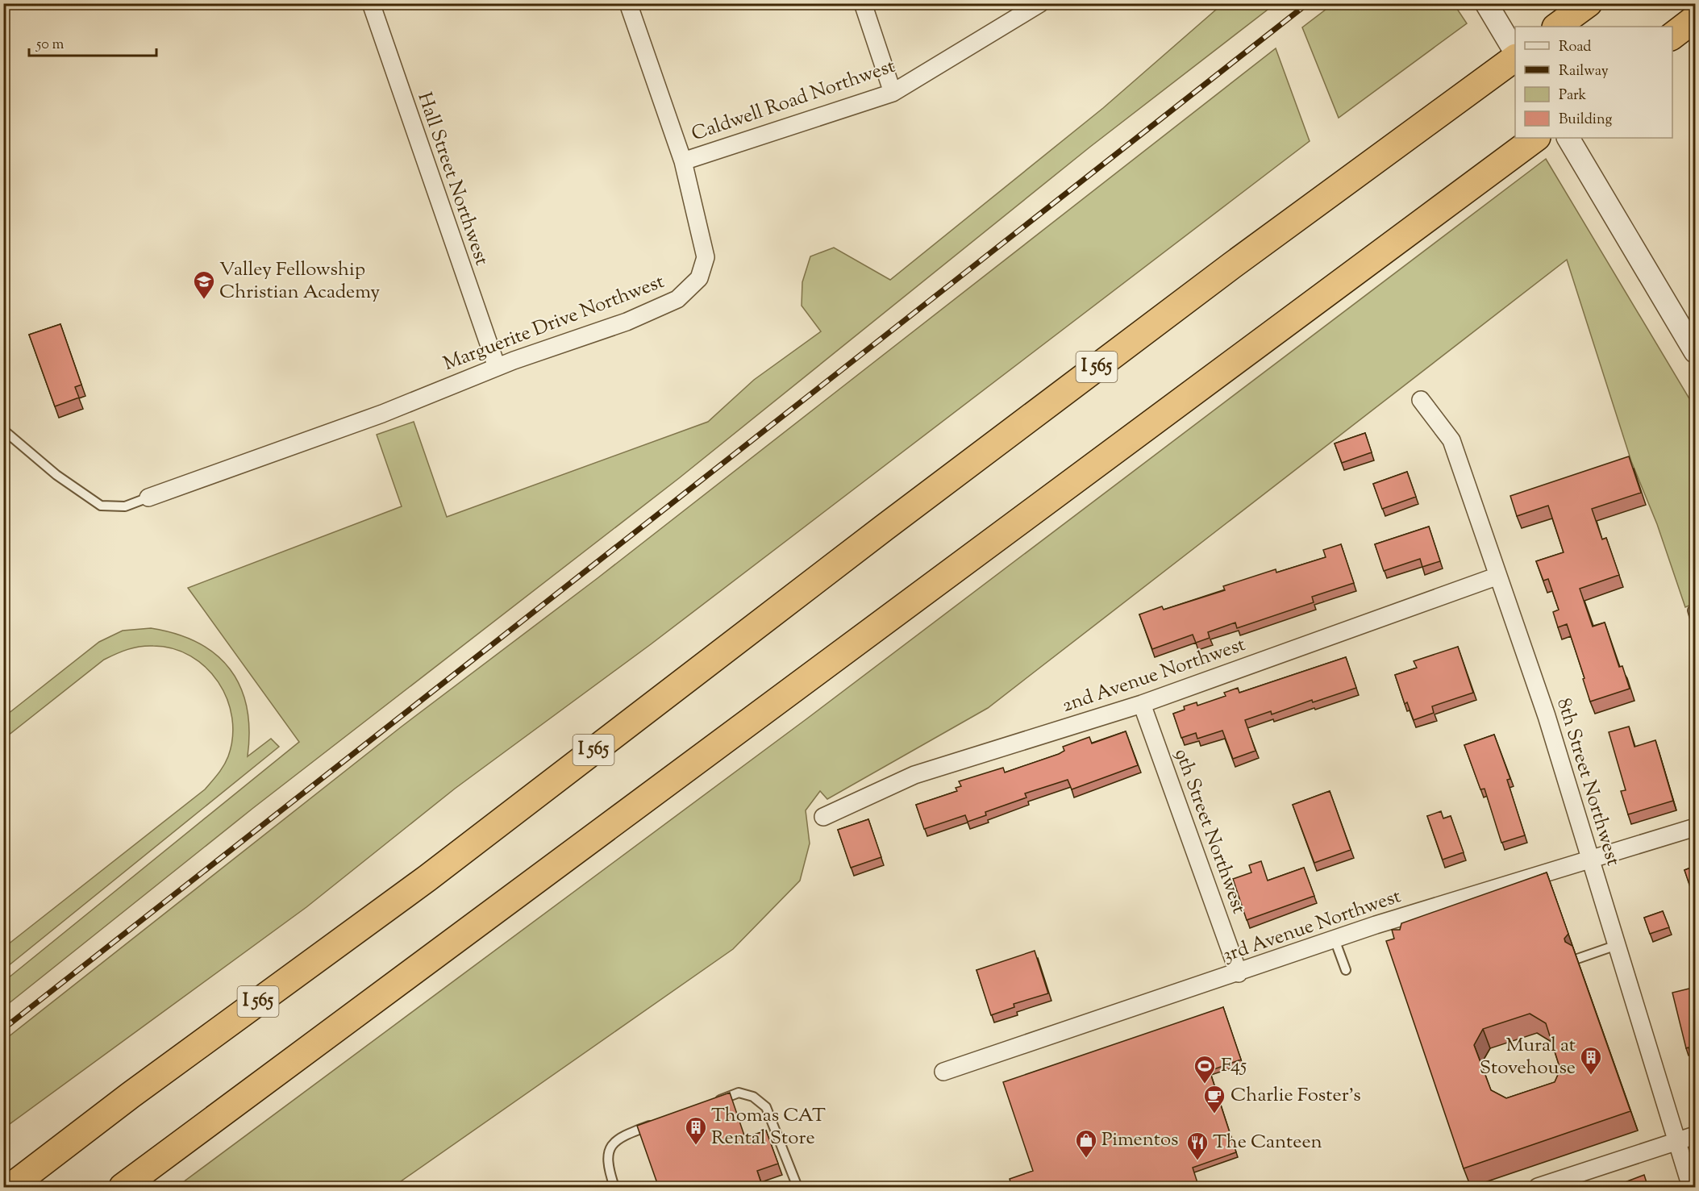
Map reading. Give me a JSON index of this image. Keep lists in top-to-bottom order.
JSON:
{
  "streets": {
    "highway": ["I 565"],
    "street": [
      "Caldwell Road Northwest",
      "Hall Street Northwest",
      "Marguerite Drive Northwest",
      "2nd Avenue Northwest",
      "8th Street Northwest",
      "9th Street Northwest",
      "3rd Avenue Northwest"
    ]
  },
  "crossings": [
    ["Caldwell Road Northwest", "Marguerite Drive Northwest"],
    ["Hall Street Northwest", "Marguerite Drive Northwest"],
    ["2nd Avenue Northwest", "8th Street Northwest"],
    ["2nd Avenue Northwest", "9th Street Northwest"],
    ["8th Street Northwest", "3rd Avenue Northwest"],
    ["9th Street Northwest", "3rd Avenue Northwest"]
  ],
  "places": {
    "school or university": ["Valley Fellowship Christian Academy"],
    "building": ["Mural at Stovehouse", "Thomas CAT Rental Store"],
    "sports": ["F45"],
    "cafe": ["Charlie Foster's"],
    "shop": ["Pimentos"],
    "restaurant": ["The Canteen"]
  },
  "legend": [
    "Road",
    "Railway",
    "Park",
    "Building"
  ],
  "scale_bar": "50 m"
}
